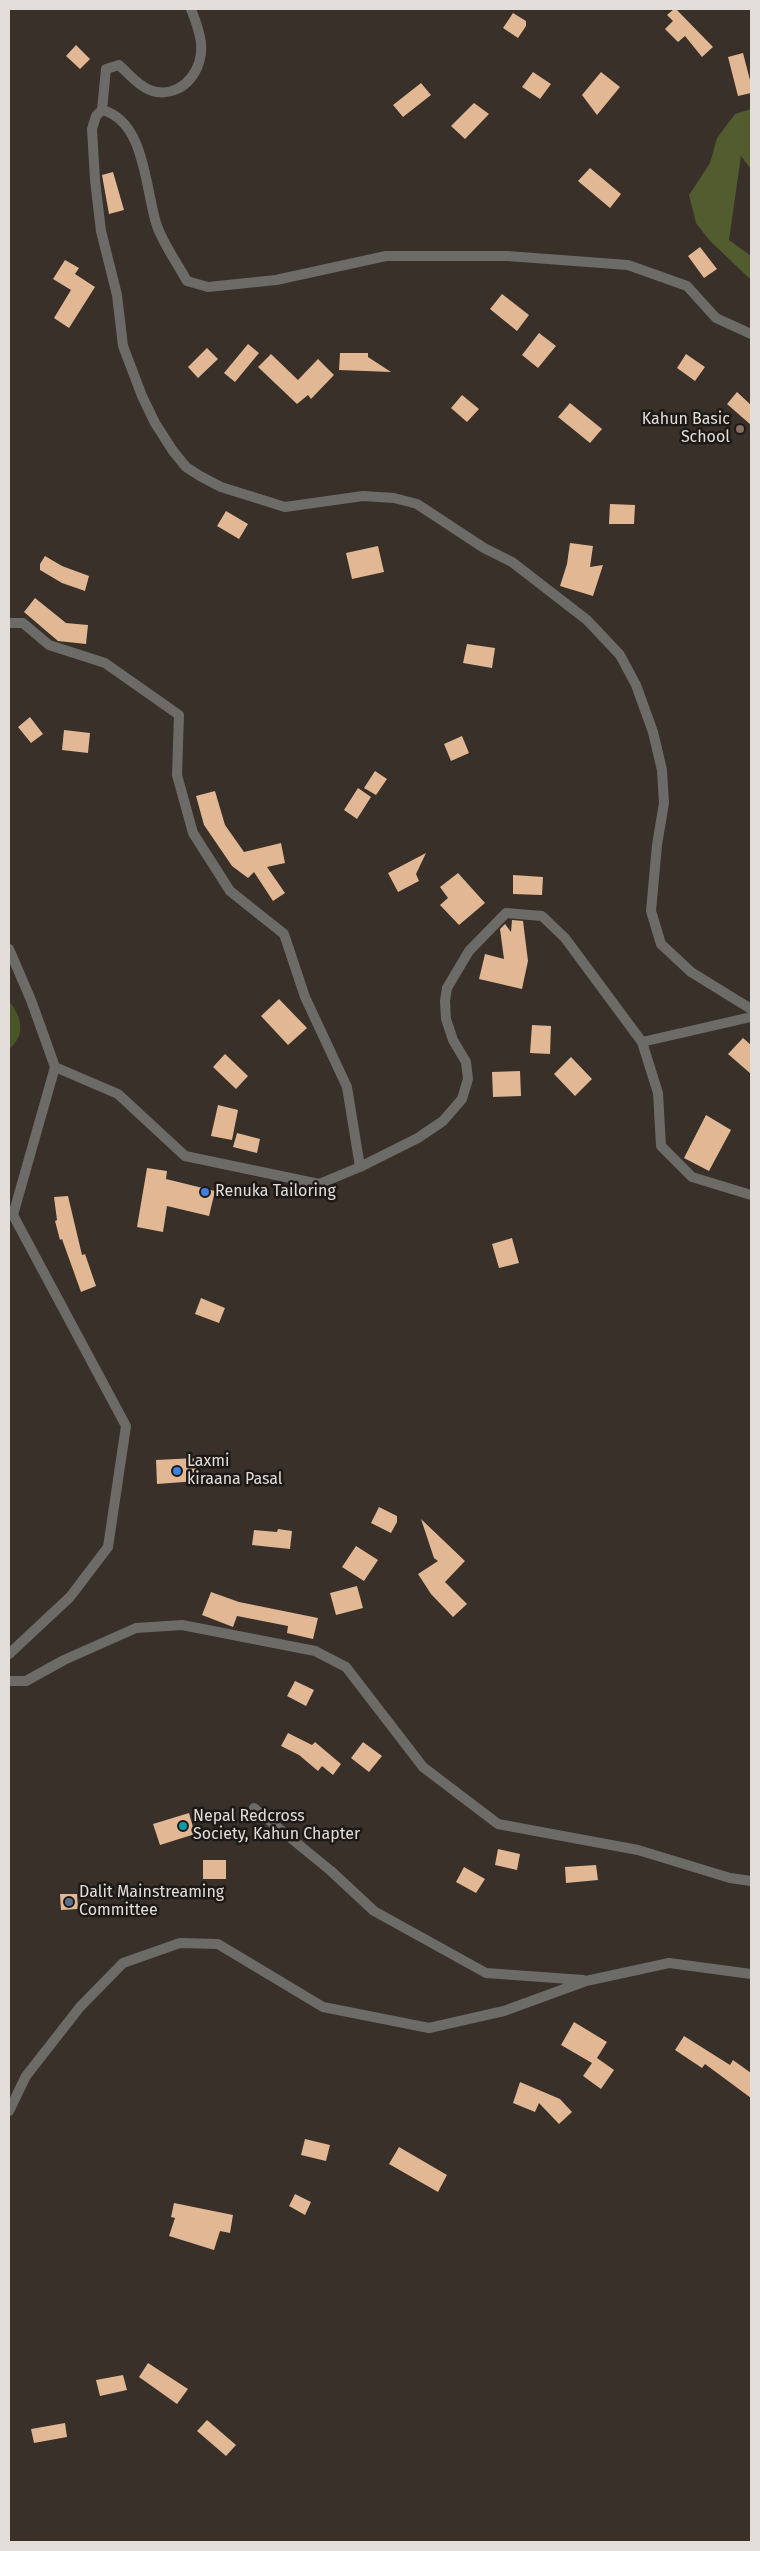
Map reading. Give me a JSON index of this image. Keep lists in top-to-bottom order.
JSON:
{
  "places": [
    "Kahun Basic School",
    "Renuka Tailoring",
    "Laxmi kiraana Pasal",
    "Nepal Redcross Society, Kahun Chapter",
    "Dalit Mainstreaming Committee"
  ]
}
